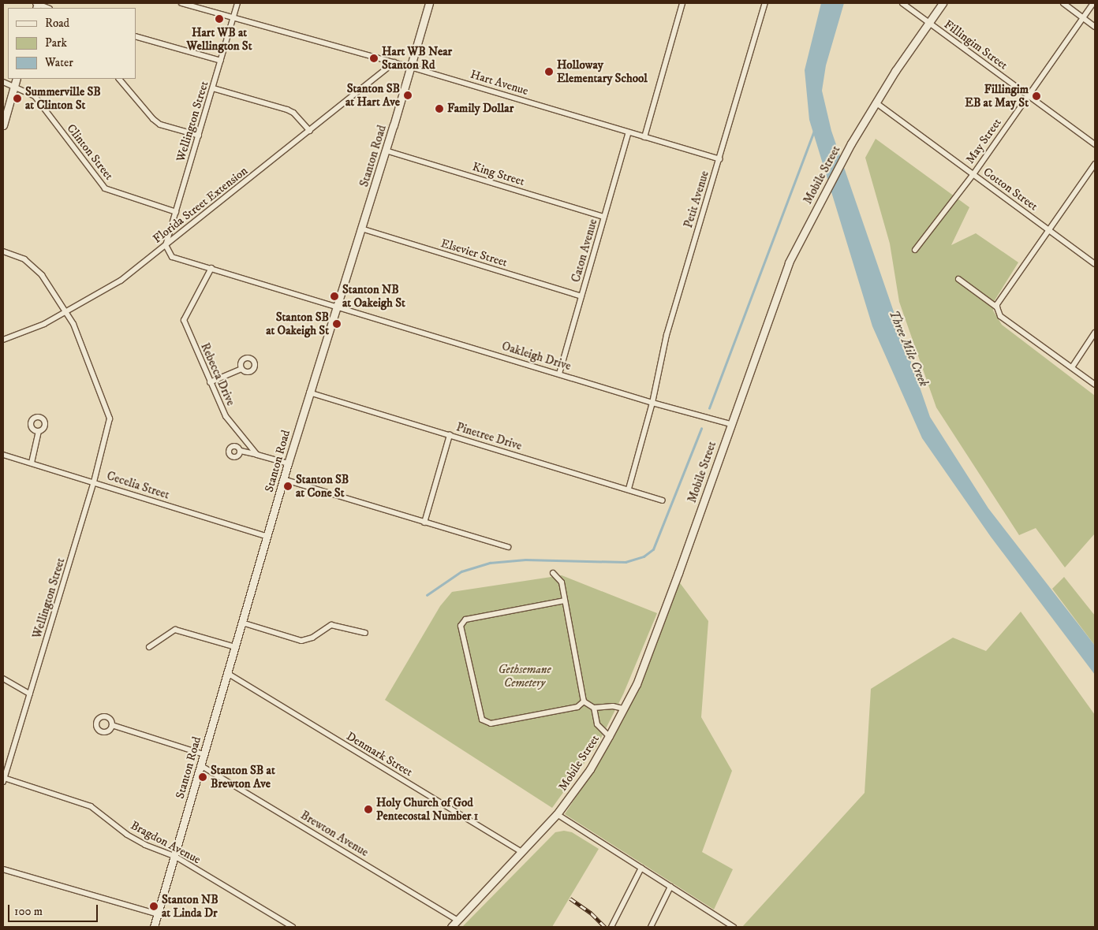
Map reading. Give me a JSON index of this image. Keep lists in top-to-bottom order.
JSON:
{
  "streets": {
    "street": [
      "Fillingim Street",
      "Hart Avenue",
      "Wellington Street",
      "May Street",
      "Clinton Street",
      "Stanton Road",
      "King Street",
      "Mobile Street",
      "Cotton Street",
      "Petit Avenue",
      "Florida Street Extension",
      "Caton Avenue",
      "Elsevier Street",
      "Oakleigh Drive",
      "Rebecca Drive",
      "Pinetree Drive",
      "Cecelia Street",
      "Denmark Street",
      "Brewton Avenue",
      "Bragdon Avenue"
    ]
  },
  "crossings": [
    ["Fillingim Street", "May Street"],
    ["Fillingim Street", "Mobile Street"],
    ["Hart Avenue", "Wellington Street"],
    ["Hart Avenue", "Stanton Road"],
    ["Hart Avenue", "Petit Avenue"],
    ["Hart Avenue", "Florida Street Extension"],
    ["Hart Avenue", "Caton Avenue"],
    ["Wellington Street", "Clinton Street"],
    ["Wellington Street", "Florida Street Extension"],
    ["Wellington Street", "Oakleigh Drive"],
    ["Wellington Street", "Cecelia Street"],
    ["Wellington Street", "Bragdon Avenue"],
    ["May Street", "Cotton Street"],
    ["Stanton Road", "King Street"],
    ["Stanton Road", "Elsevier Street"],
    ["Stanton Road", "Oakleigh Drive"],
    ["Stanton Road", "Pinetree Drive"],
    ["Stanton Road", "Cecelia Street"],
    ["Stanton Road", "Denmark Street"],
    ["Stanton Road", "Brewton Avenue"],
    ["Stanton Road", "Bragdon Avenue"],
    ["King Street", "Caton Avenue"],
    ["Mobile Street", "Cotton Street"],
    ["Mobile Street", "Oakleigh Drive"],
    ["Mobile Street", "Denmark Street"],
    ["Mobile Street", "Brewton Avenue"],
    ["Petit Avenue", "Oakleigh Drive"],
    ["Petit Avenue", "Pinetree Drive"],
    ["Florida Street Extension", "Oakleigh Drive"],
    ["Caton Avenue", "Elsevier Street"],
    ["Caton Avenue", "Oakleigh Drive"],
    ["Oakleigh Drive", "Rebecca Drive"]
  ],
  "water": ["Three Mile Creek"],
  "parks": ["Gethsemane Cemetery"],
  "places": [
    "Hart WB at Wellington St",
    "Hart WB Near Stanton Rd",
    "Holloway Elementary School",
    "Stanton SB at Hart Ave",
    "Fillingim EB at May St",
    "Summerville SB at Clinton St",
    "Family Dollar",
    "Stanton NB at Oakeigh St",
    "Stanton SB at Oakeigh St",
    "Stanton SB at Cone St",
    "Stanton SB at Brewton Ave",
    "Holy Church of God Pentecostal Number 1",
    "Stanton NB at Linda Dr"
  ],
  "legend": ["Road", "Park", "Water"],
  "scale_bar": "100 m"
}
